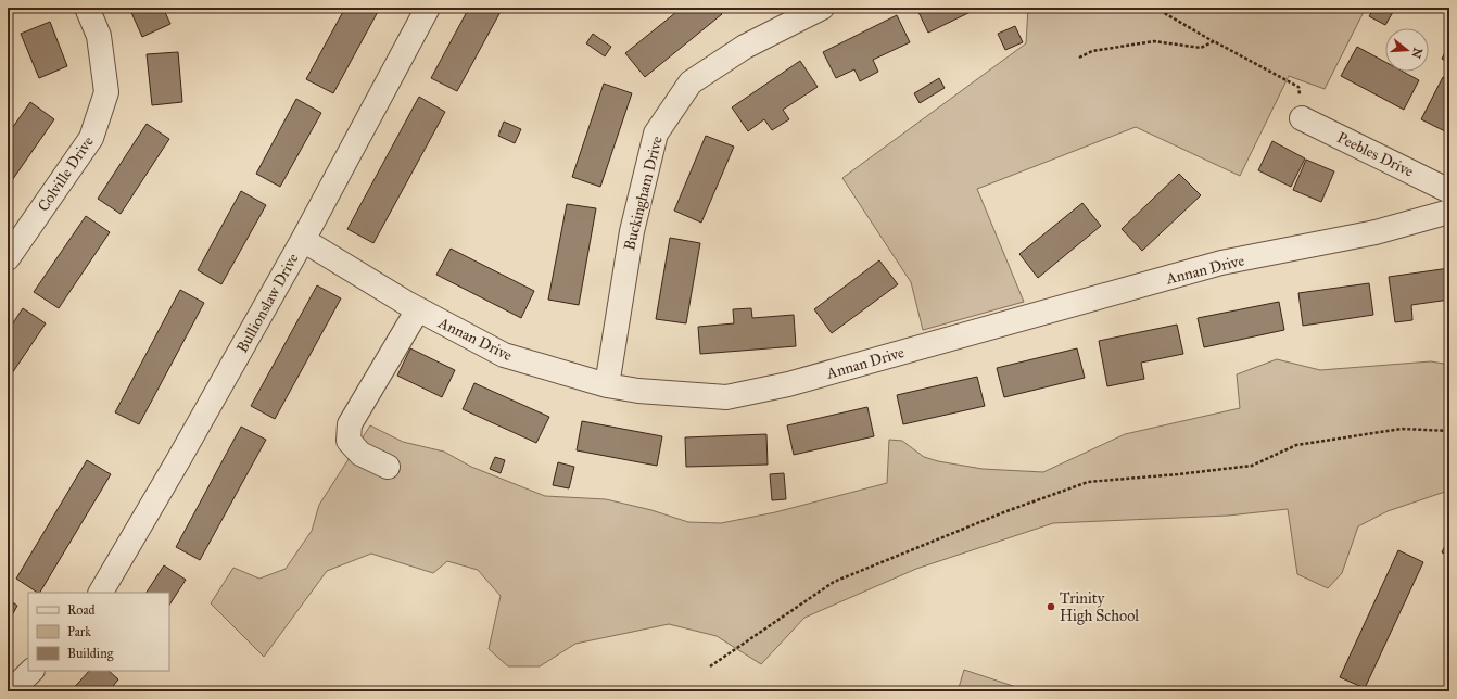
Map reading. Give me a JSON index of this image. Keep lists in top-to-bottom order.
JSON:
{
  "streets": {
    "street": [
      "Peebles Drive",
      "Colville Drive",
      "Buckingham Drive",
      "Annan Drive",
      "Bullionslaw Drive"
    ]
  },
  "crossings": [
    ["Buckingham Drive", "Annan Drive"],
    ["Annan Drive", "Bullionslaw Drive"]
  ],
  "places": ["Trinity High School"],
  "legend": ["Road", "Park", "Building"],
  "north": "right"
}
